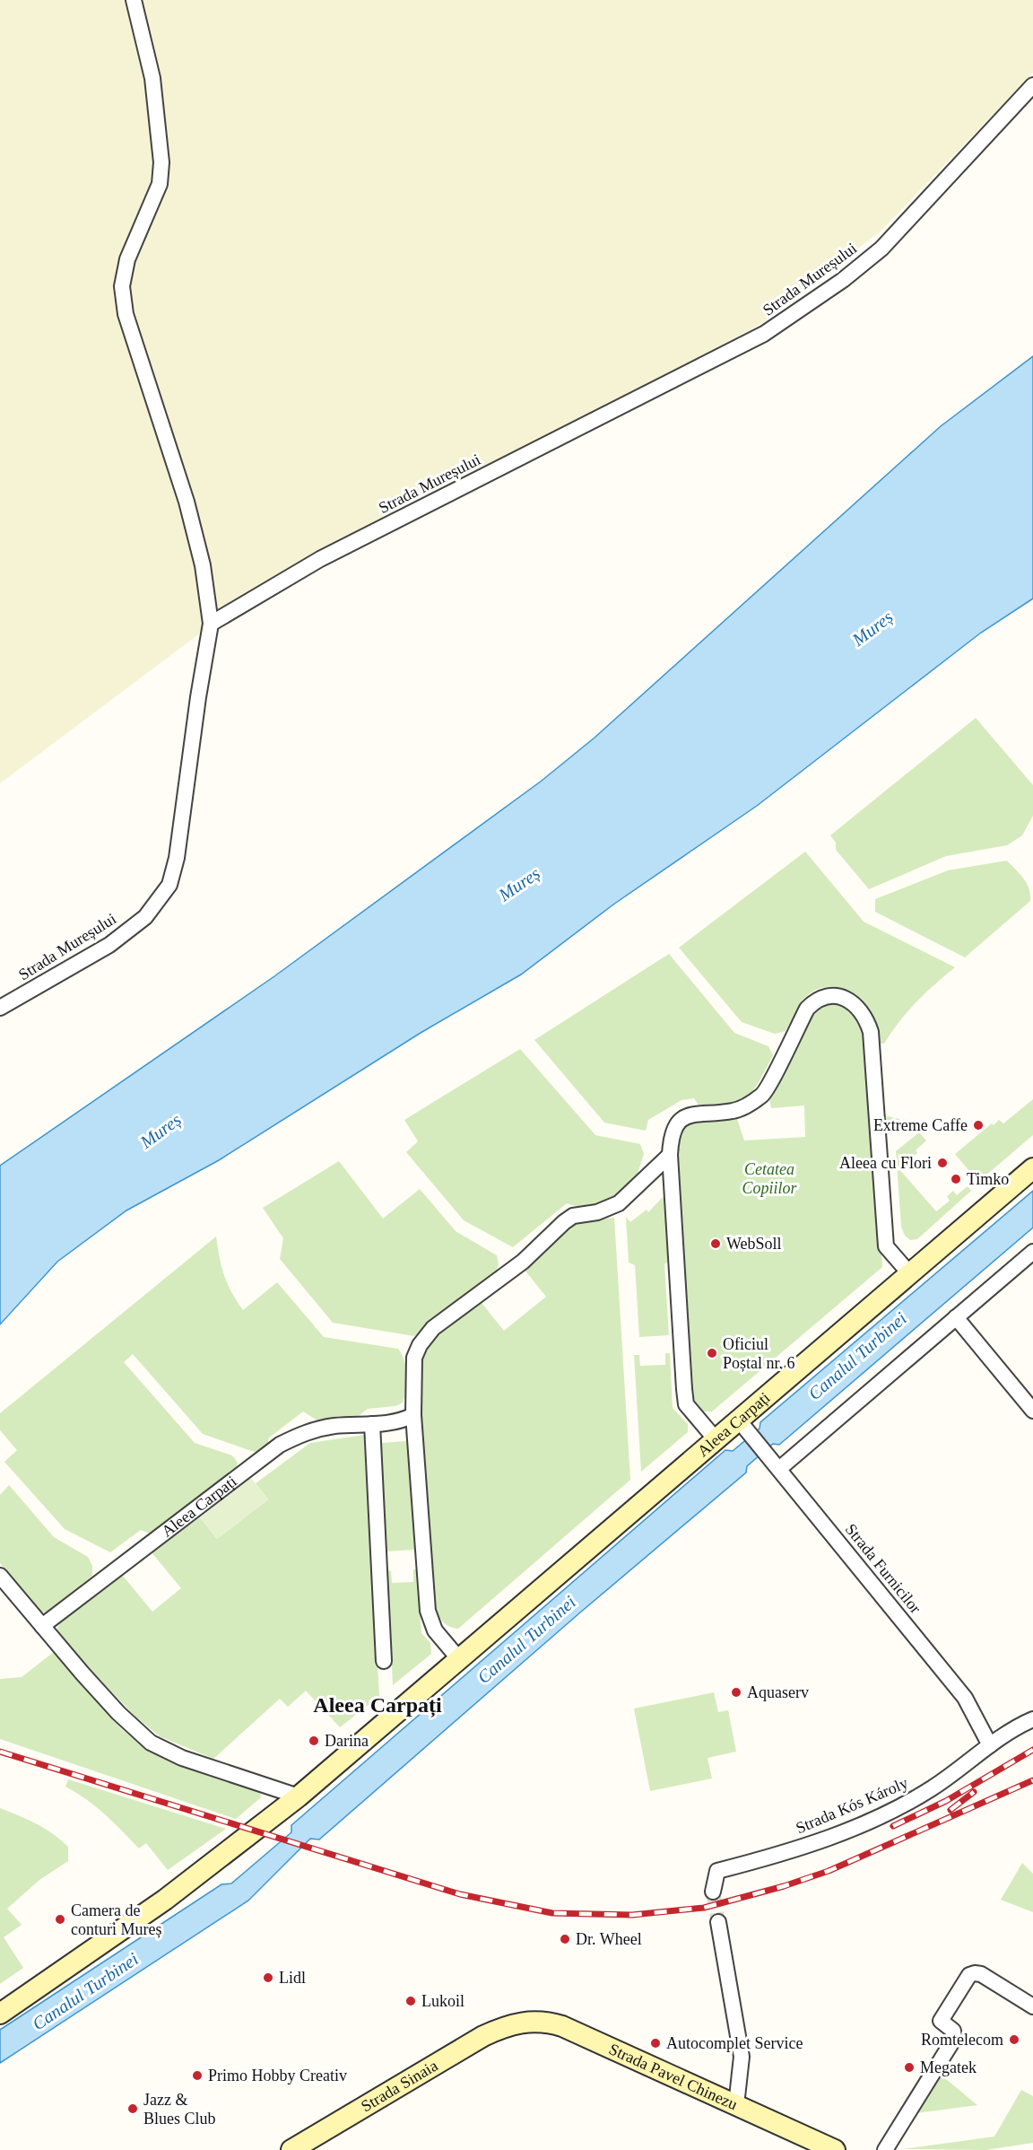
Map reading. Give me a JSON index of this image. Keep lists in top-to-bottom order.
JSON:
{
  "streets": {
    "street": [
      "Strada Mureșului",
      "Aleea Carpați",
      "Strada Furnicilor",
      "Strada Kós Károly",
      "Strada Pavel Chinezu",
      "Strada Sinaia"
    ]
  },
  "crossings": [
    ["Aleea Carpați", "Strada Furnicilor"],
    ["Strada Furnicilor", "Strada Kós Károly"],
    ["Strada Pavel Chinezu", "Strada Sinaia"]
  ],
  "districts": ["Aleea Carpați"],
  "water": ["Mureș", "Canalul Turbinei"],
  "parks": ["Cetatea Copiilor"],
  "places": [
    "Extreme Caffe",
    "Aleea cu Flori",
    "Timko",
    "WebSoll",
    "Oficiul Poștal nr. 6",
    "Aquaserv",
    "Darina",
    "Camera de conturi Mureș",
    "Dr. Wheel",
    "Lidl",
    "Lukoil",
    "Romtelecom",
    "Autocomplet Service",
    "Megatek",
    "Primo Hobby Creativ",
    "Jazz & Blues Club"
  ]
}
